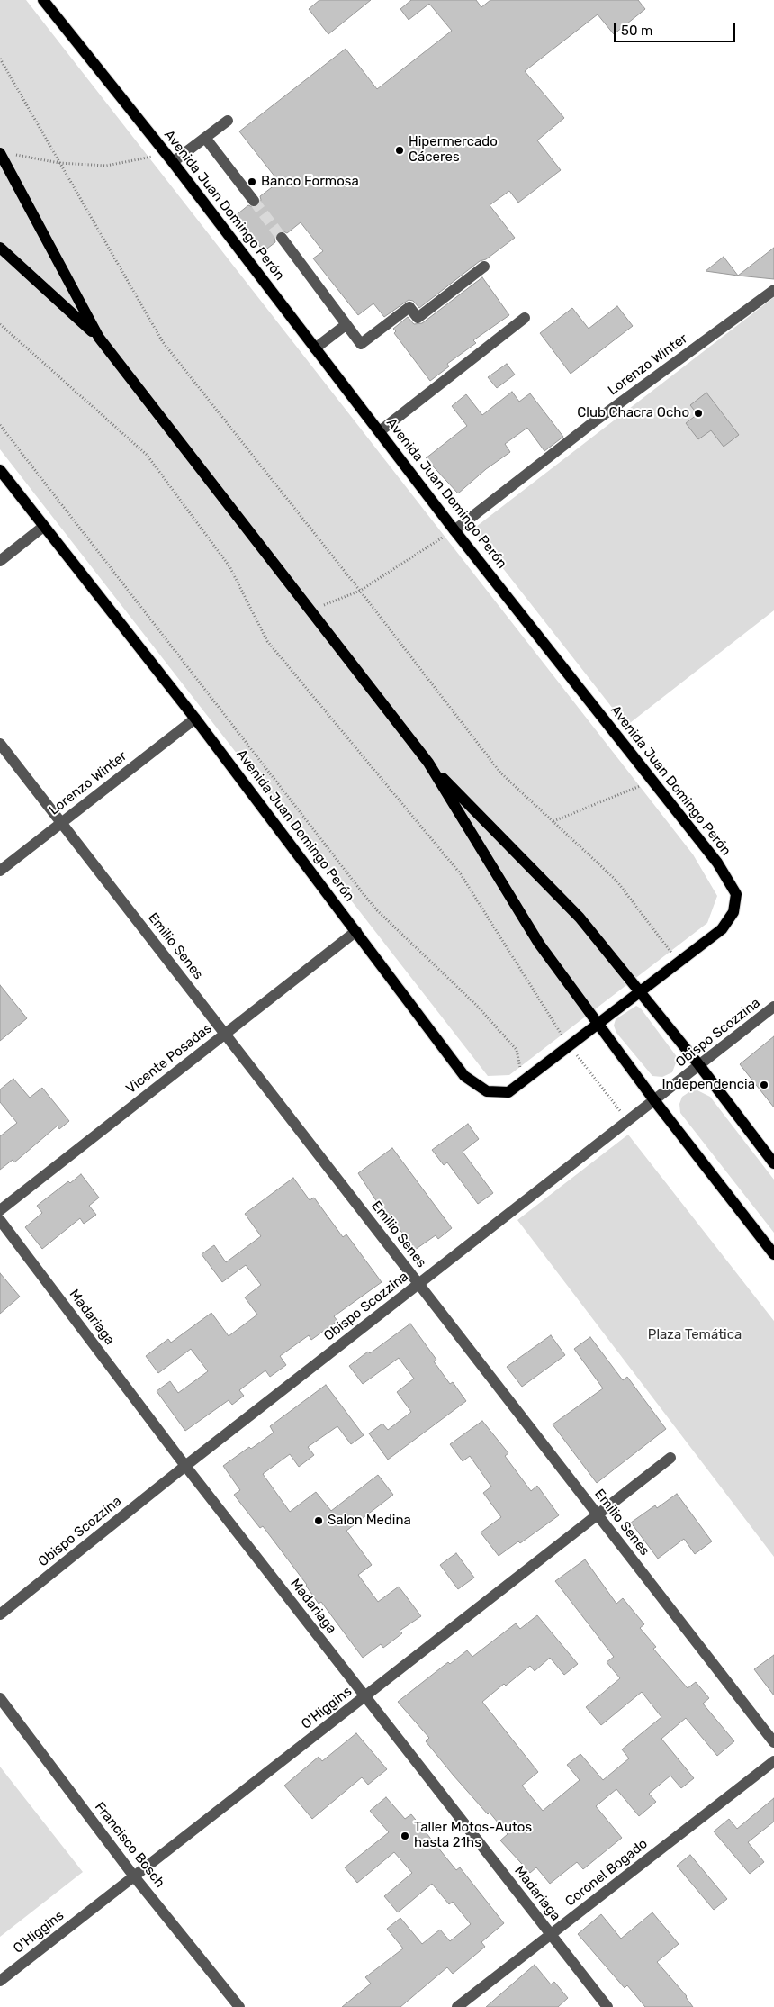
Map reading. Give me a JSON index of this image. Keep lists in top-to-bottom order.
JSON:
{
  "streets": {
    "main road": ["Avenida Juan Domingo Perón"],
    "street": [
      "Lorenzo Winter",
      "Emilio Senes",
      "Obispo Scozzina",
      "Vicente Posadas",
      "Madariaga",
      "O'Higgins",
      "Francisco Bosch",
      "Coronel Bogado"
    ]
  },
  "crossings": [
    ["Avenida Juan Domingo Perón", "Lorenzo Winter"],
    ["Avenida Juan Domingo Perón", "Vicente Posadas"],
    ["Lorenzo Winter", "Emilio Senes"],
    ["Emilio Senes", "Obispo Scozzina"],
    ["Emilio Senes", "Vicente Posadas"],
    ["Emilio Senes", "O'Higgins"],
    ["Obispo Scozzina", "Madariaga"],
    ["Madariaga", "O'Higgins"],
    ["Madariaga", "Coronel Bogado"],
    ["O'Higgins", "Francisco Bosch"]
  ],
  "parks": ["Plaza Temática"],
  "places": [
    "Hipermercado Cáceres",
    "Banco Formosa",
    "Club Chacra Ocho",
    "Independencia",
    "Salon Medina",
    "Taller Motos-Autos hasta 21hs"
  ],
  "scale_bar": "50 m"
}
